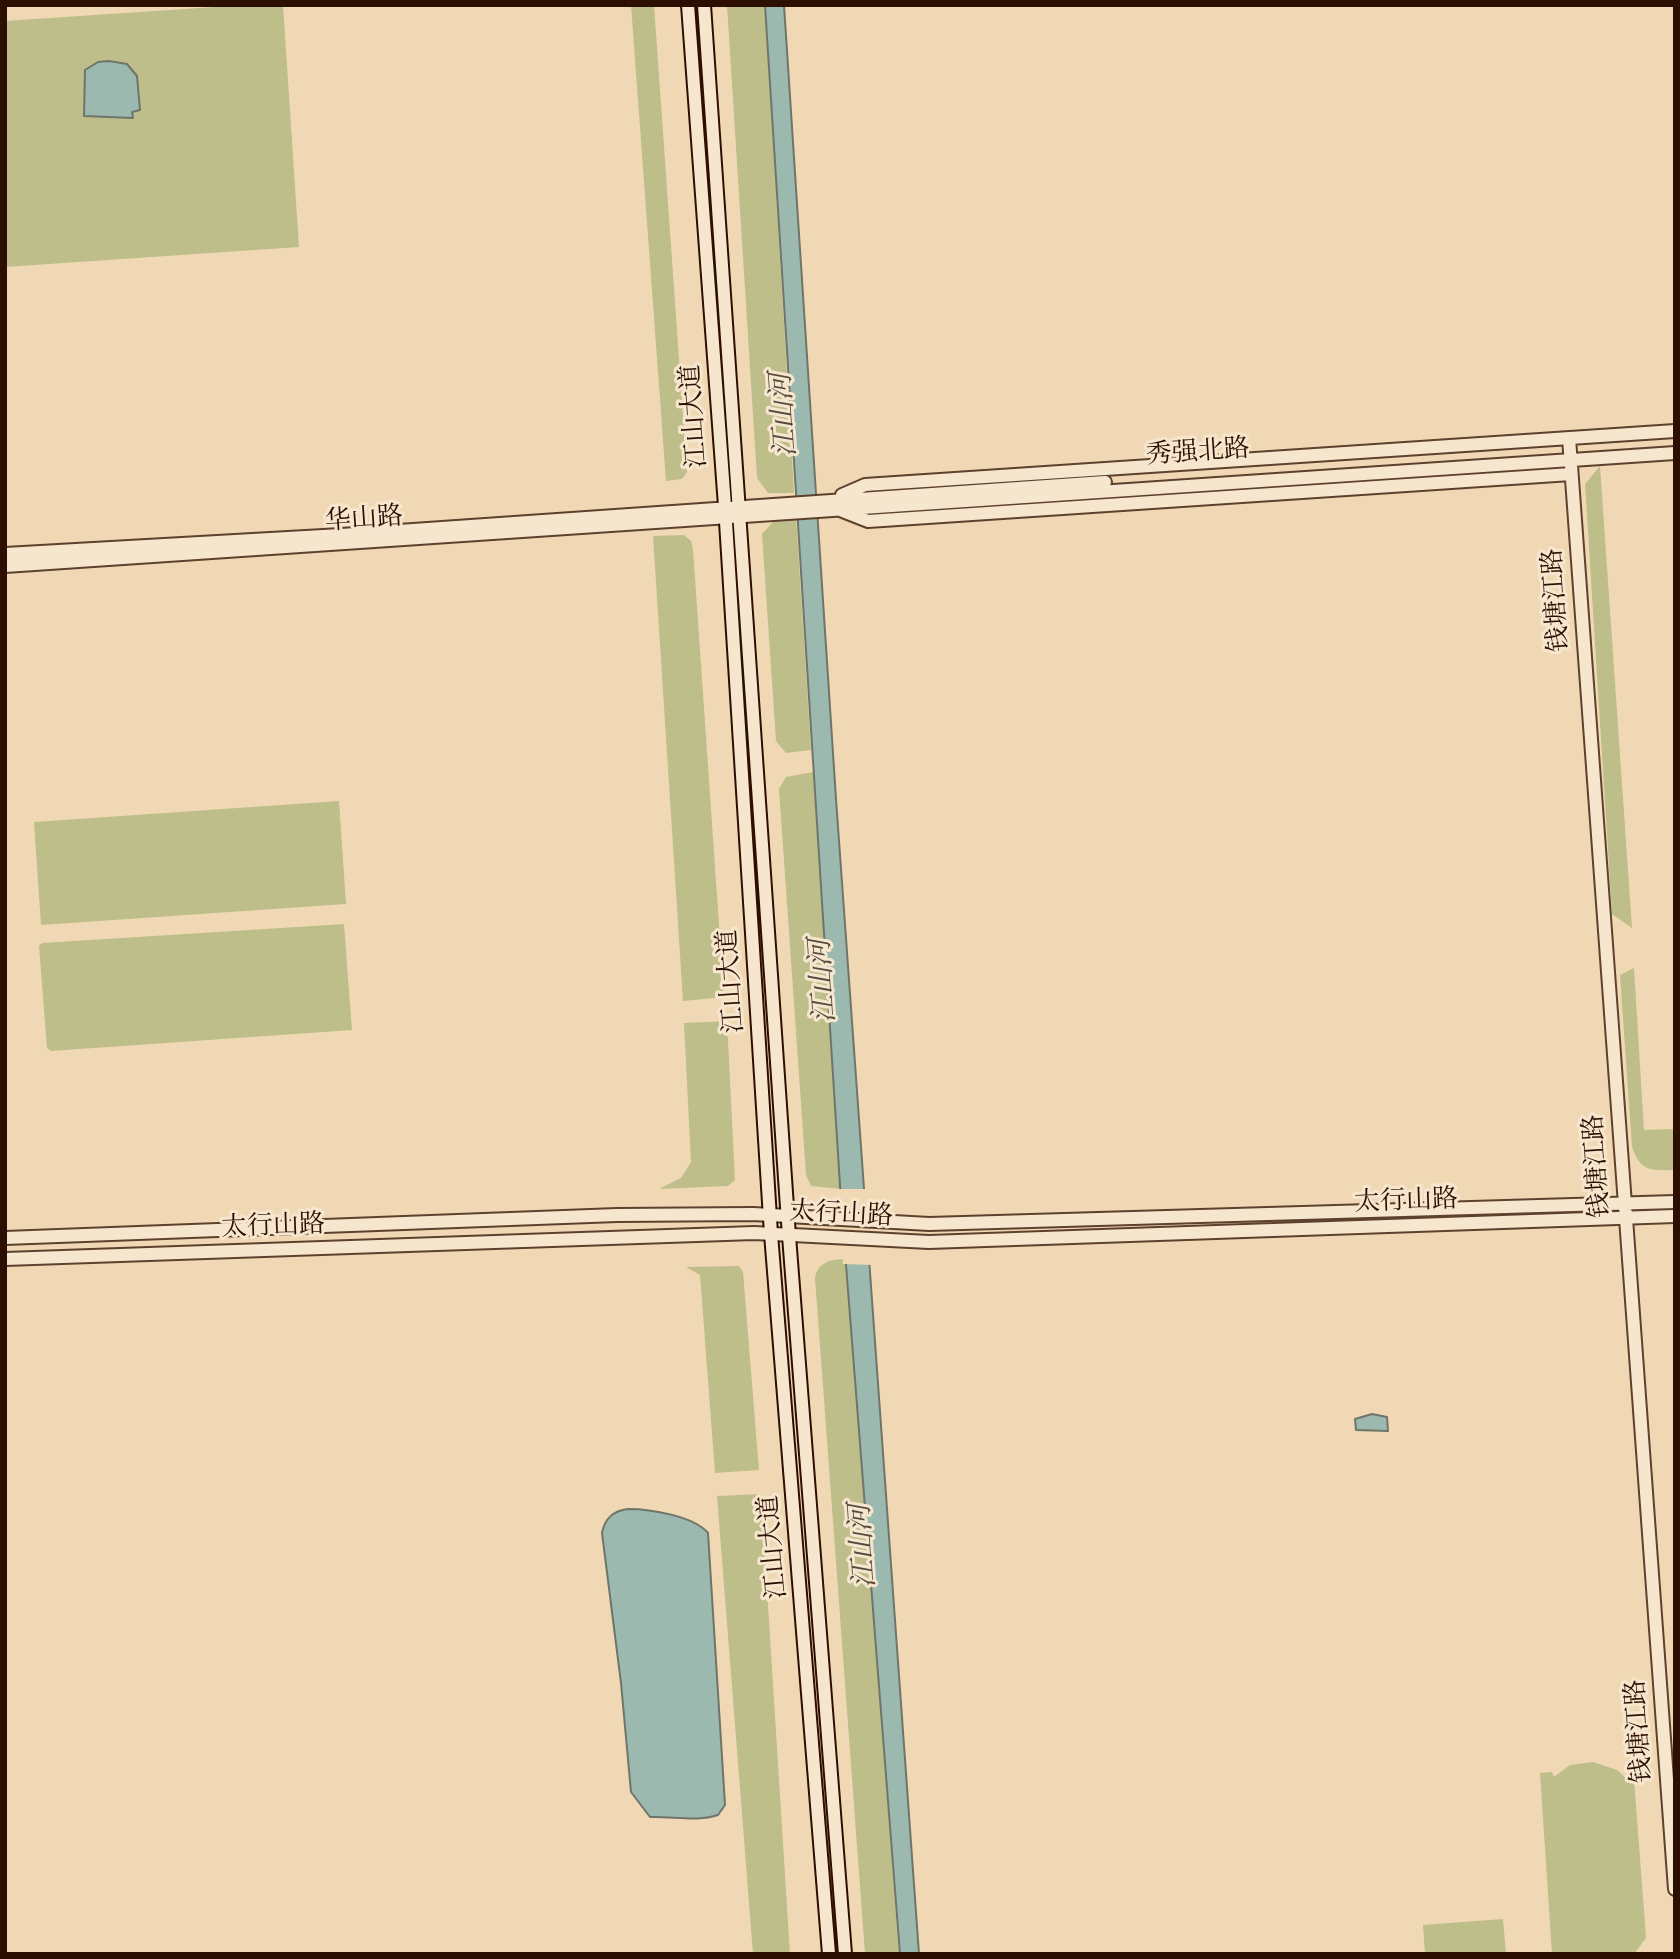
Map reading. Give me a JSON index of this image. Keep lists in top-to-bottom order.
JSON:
{
  "streets": {
    "street": [
      "江山大道",
      "秀强北路",
      "华山路",
      "钱塘江路",
      "太行山路"
    ]
  },
  "crossings": [
    ["江山大道", "秀强北路"],
    ["江山大道", "华山路"],
    ["江山大道", "太行山路"],
    ["秀强北路", "华山路"],
    ["秀强北路", "钱塘江路"],
    ["钱塘江路", "太行山路"]
  ],
  "water": ["江山河"]
}
